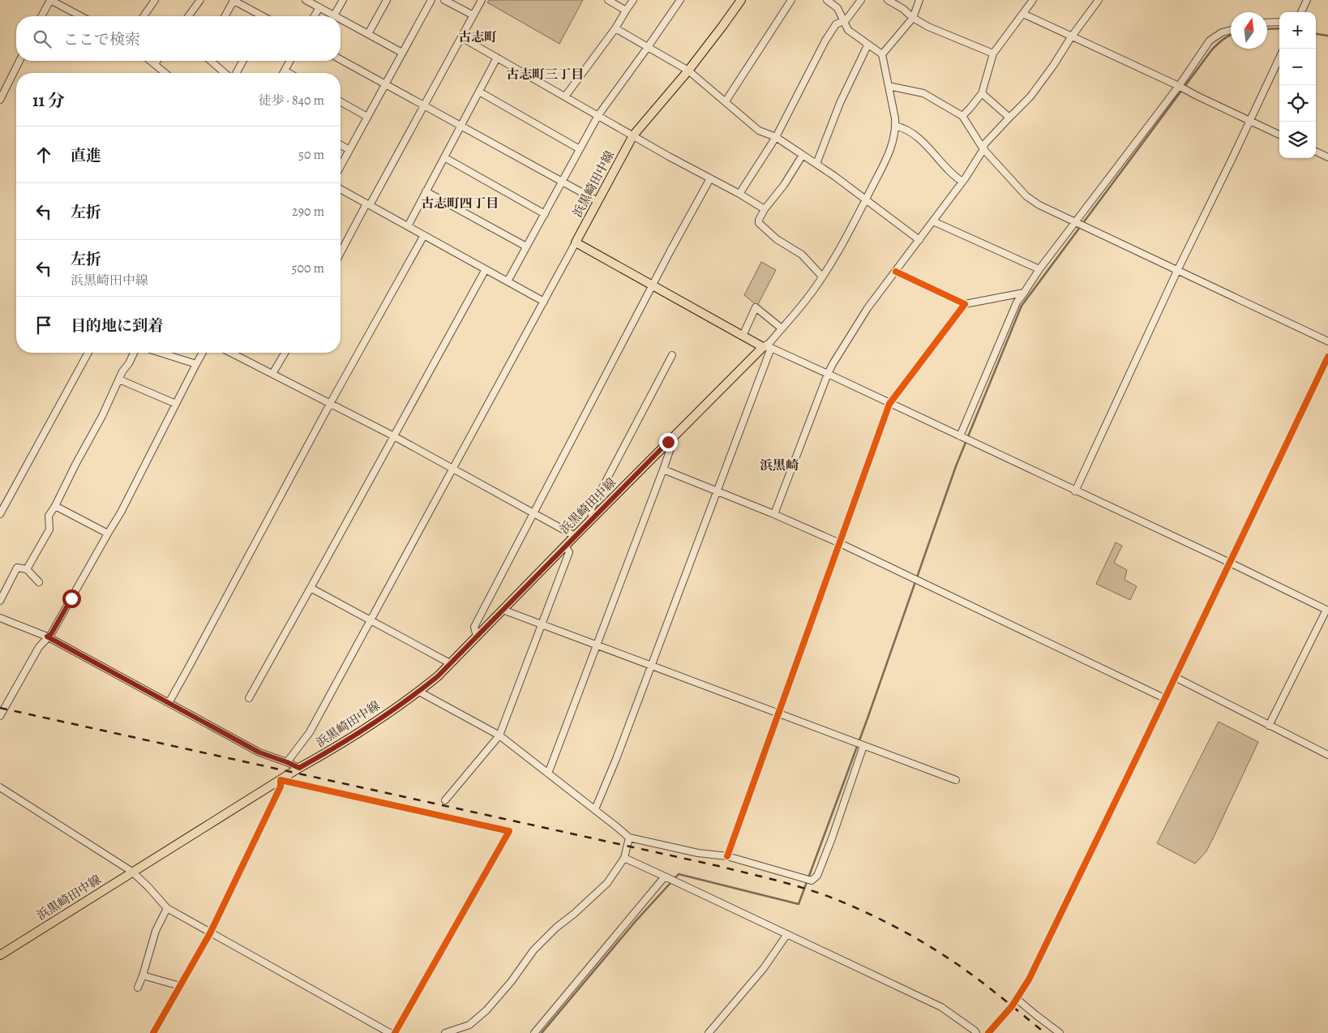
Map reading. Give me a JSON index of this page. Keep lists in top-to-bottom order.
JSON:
{
  "streets": {
    "main road": ["浜黒崎田中線"]
  },
  "districts": [
    "古志町",
    "古志町三丁目",
    "古志町四丁目",
    "浜黒崎"
  ],
  "north": "top",
  "page": {
    "map_buttons": ["+", "−"],
    "search": "ここで検索",
    "heading": ["11 分", "徒歩 · 840 m"],
    "list": [
      ["直進", "50 m"],
      ["左折", "290 m"],
      ["左折", "浜黒崎田中線", "500 m"],
      "目的地に到着"
    ]
  }
}
